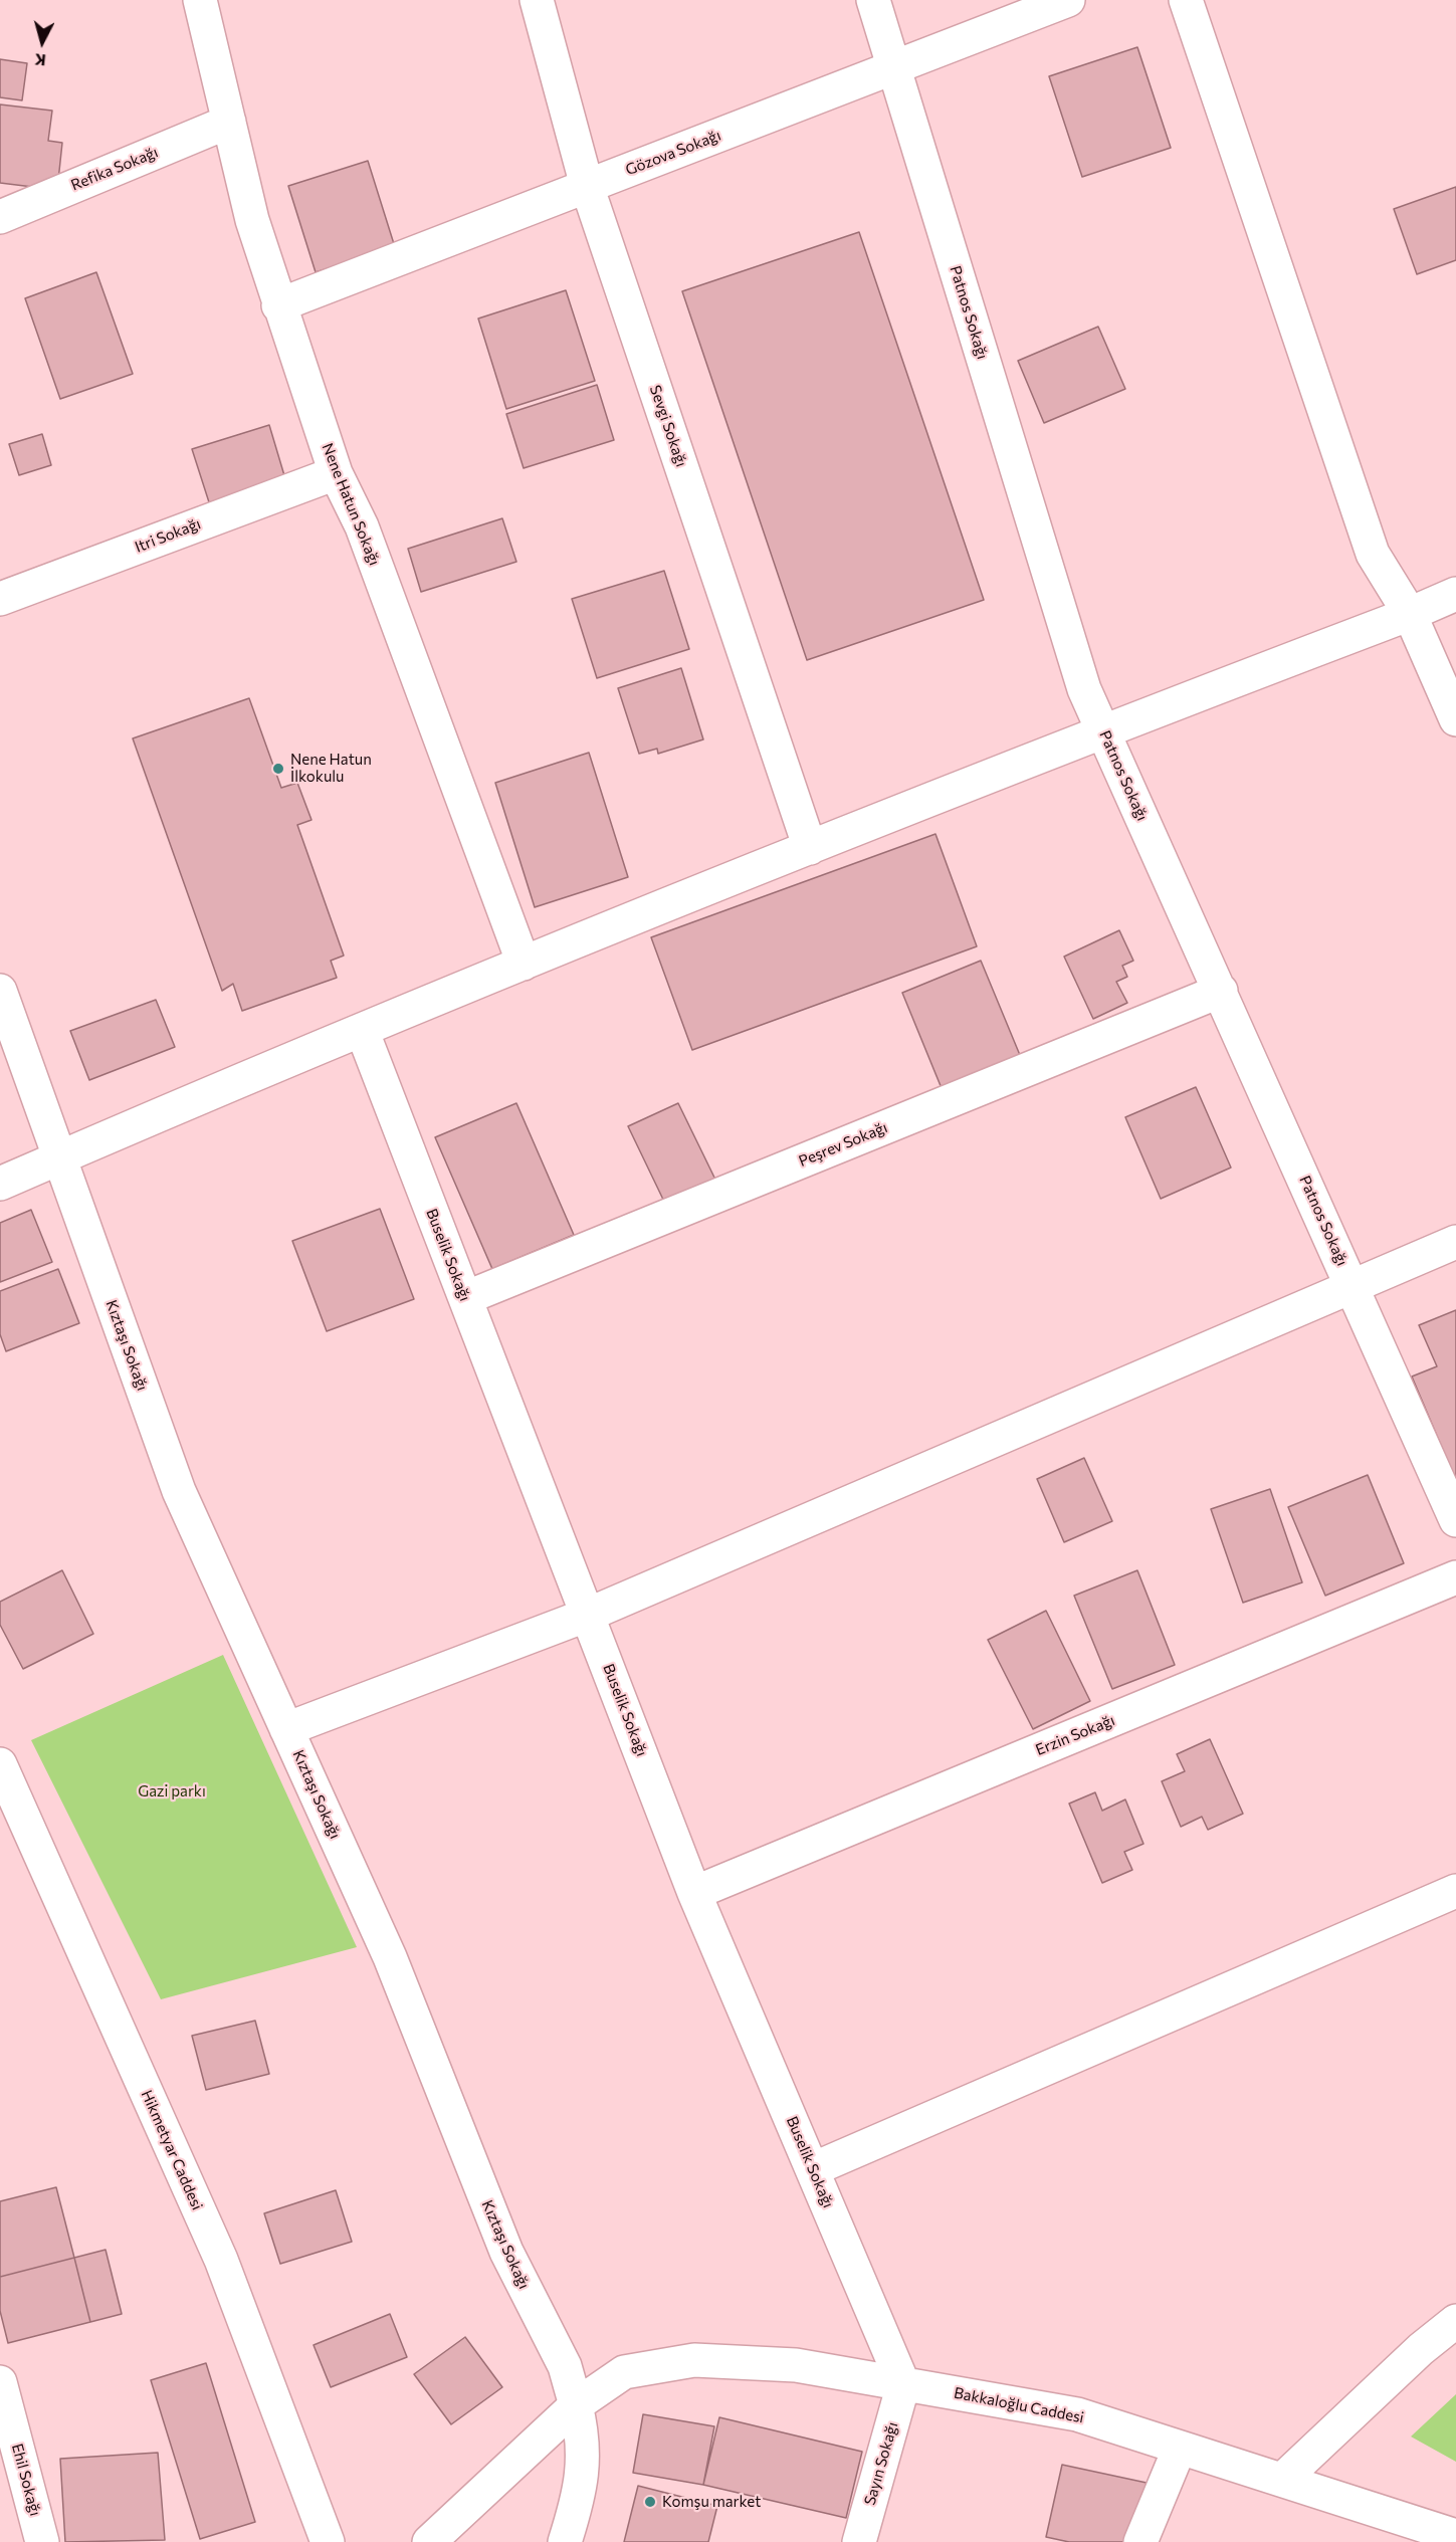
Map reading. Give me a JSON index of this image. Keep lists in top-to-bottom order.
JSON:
{
  "streets": {
    "street": [
      "Gözova Sokağı",
      "Refika Sokağı",
      "Patnos Sokağı",
      "Sevgi Sokağı",
      "Nene Hatun Sokağı",
      "Itri Sokağı",
      "Peşrev Sokağı",
      "Buselik Sokağı",
      "Kıztaşı Sokağı",
      "Erzin Sokağı",
      "Hikmetyar Caddesi",
      "Bakkaloğlu Caddesi",
      "Sayın Sokağı",
      "Ehil Sokağı"
    ]
  },
  "crossings": [
    ["Gözova Sokağı", "Patnos Sokağı"],
    ["Gözova Sokağı", "Sevgi Sokağı"],
    ["Gözova Sokağı", "Nene Hatun Sokağı"],
    ["Refika Sokağı", "Nene Hatun Sokağı"],
    ["Patnos Sokağı", "Peşrev Sokağı"],
    ["Nene Hatun Sokağı", "Itri Sokağı"],
    ["Peşrev Sokağı", "Buselik Sokağı"],
    ["Buselik Sokağı", "Erzin Sokağı"],
    ["Buselik Sokağı", "Bakkaloğlu Caddesi"],
    ["Buselik Sokağı", "Sayın Sokağı"],
    ["Kıztaşı Sokağı", "Bakkaloğlu Caddesi"],
    ["Bakkaloğlu Caddesi", "Sayın Sokağı"]
  ],
  "parks": ["Gazi parkı"],
  "places": ["Nene Hatun İlkokulu", "Komşu market"],
  "north": "bottom"
}
